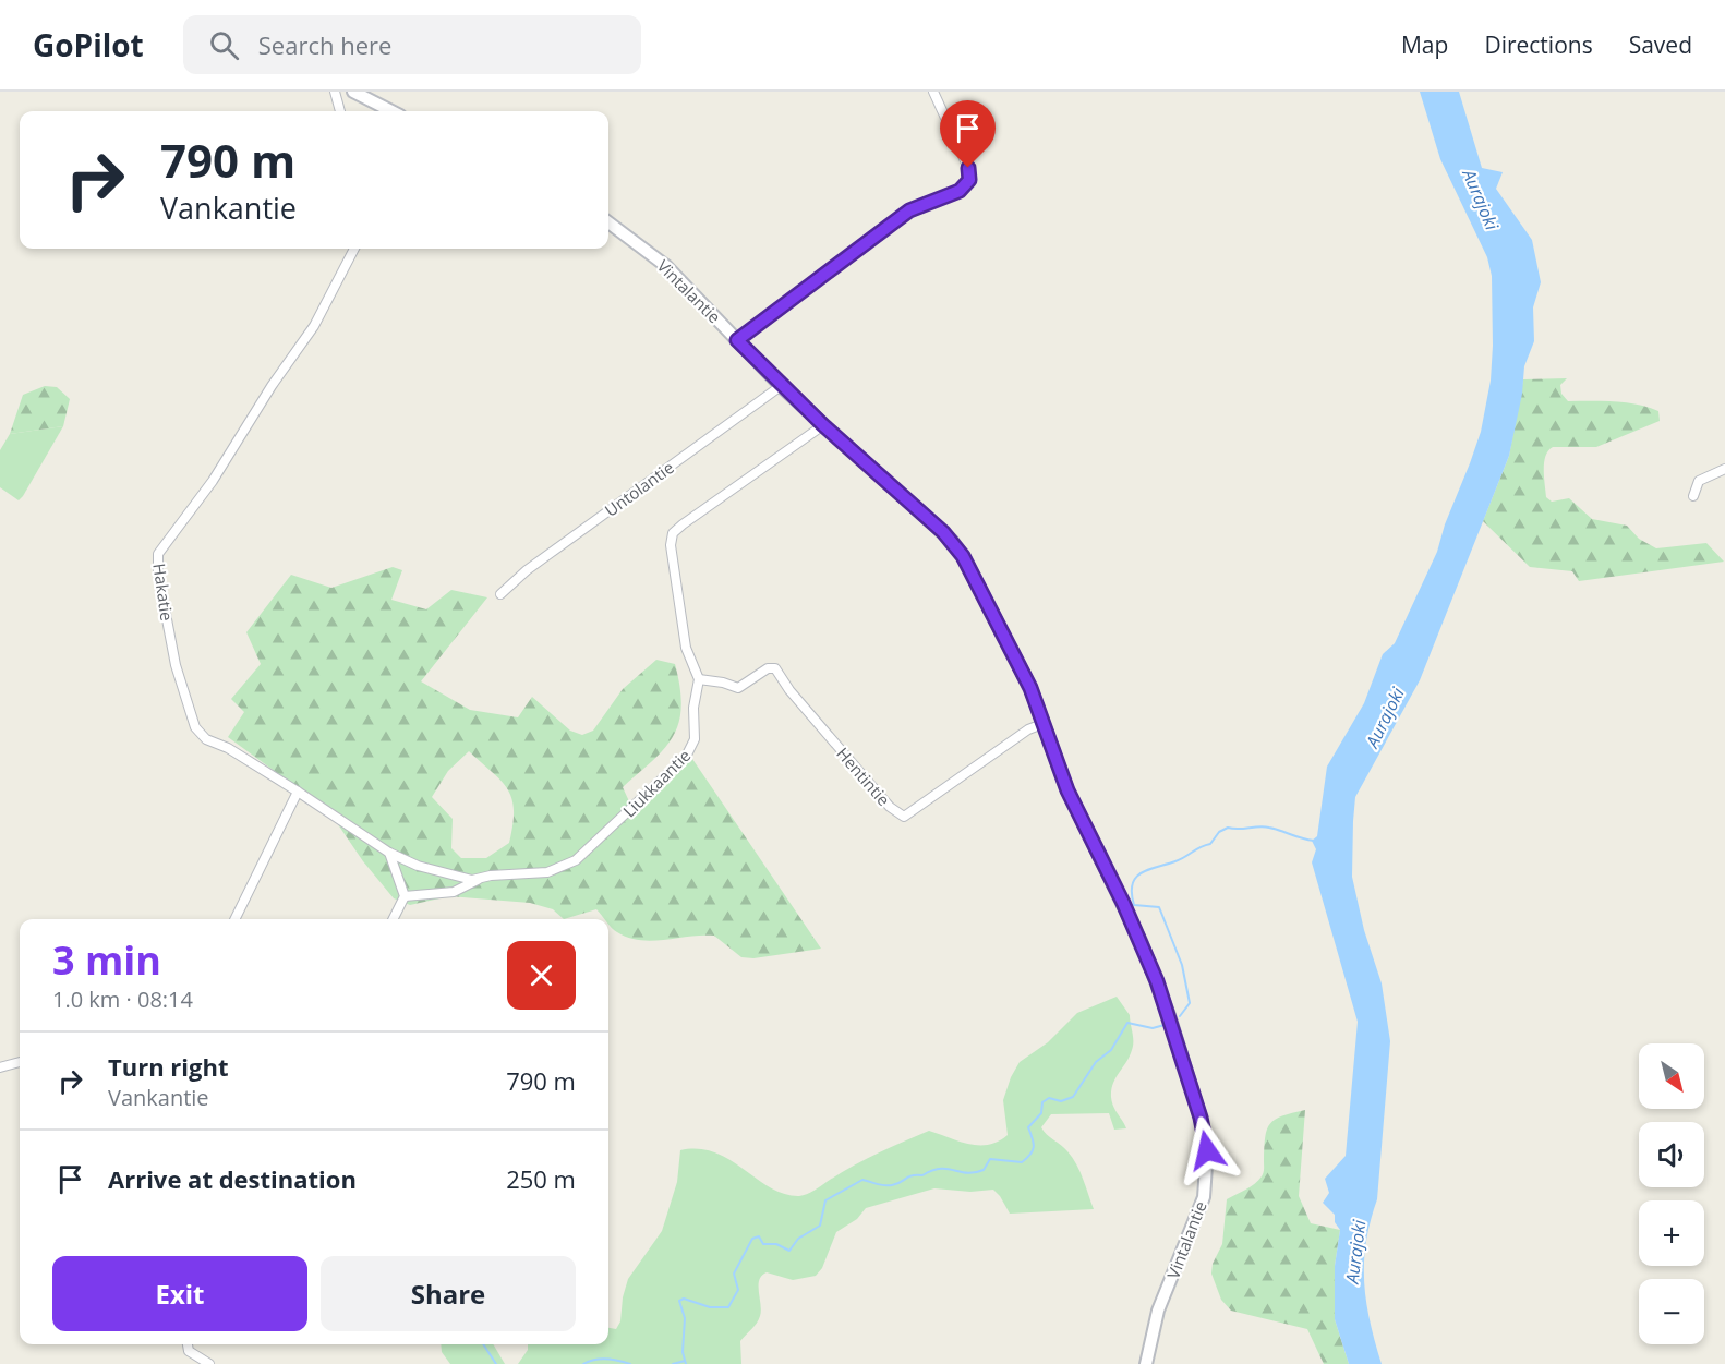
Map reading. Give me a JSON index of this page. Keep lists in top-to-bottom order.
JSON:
{
  "streets": {
    "street": [
      "Vintalantie",
      "Untolantie",
      "Hakatie",
      "Hentintie",
      "Liukkaantie"
    ]
  },
  "crossings": [
    ["Vintalantie", "Untolantie"],
    ["Vintalantie", "Hentintie"],
    ["Hakatie", "Liukkaantie"],
    ["Hentintie", "Liukkaantie"]
  ],
  "water": ["Aurajoki"],
  "north": "bottom right",
  "page": {
    "header": "GoPilot",
    "search": "Search here",
    "nav": ["Map", "Directions", "Saved"],
    "turn": ["790 m", "Vankantie"],
    "heading": ["3 min", "1.0 km · 08:14"],
    "list": [
      {
        "name": "Turn right",
        "note": "Vankantie",
        "value": "790 m"
      },
      {
        "name": "Arrive at destination",
        "value": "250 m"
      }
    ],
    "map_buttons": ["+", "−"],
    "buttons": ["Exit", "Share"]
  }
}
